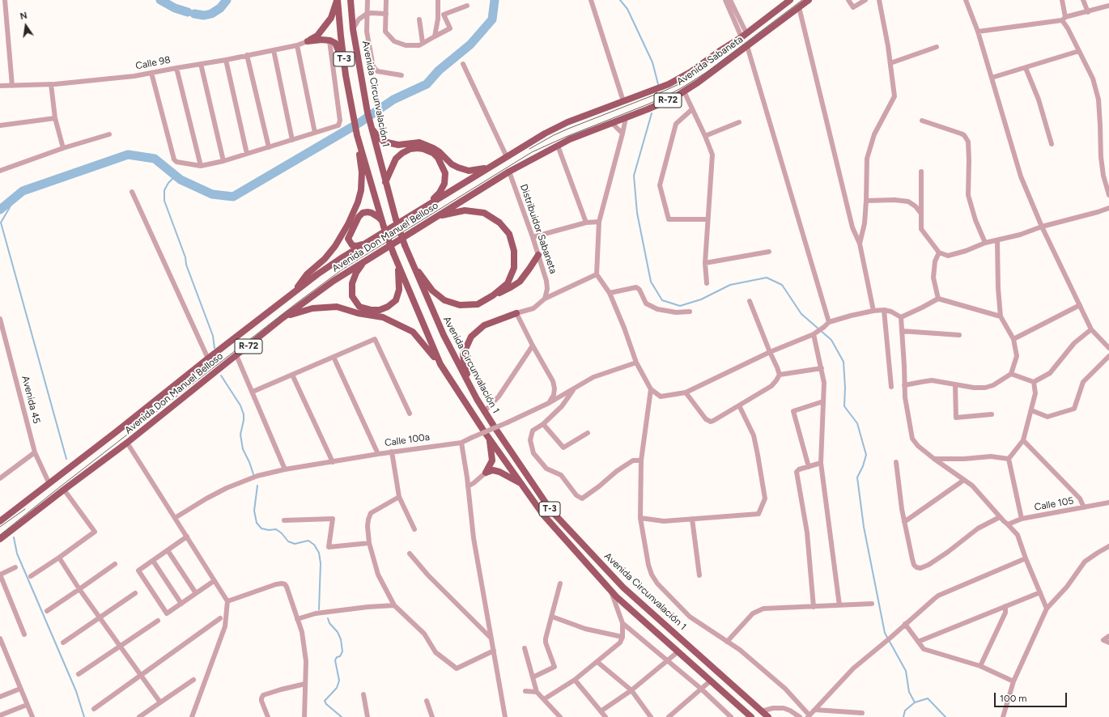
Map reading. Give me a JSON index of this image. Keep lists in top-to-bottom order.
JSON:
{
  "streets": {
    "main road": [
      "T-3",
      "Avenida Sabaneta",
      "Avenida Circunvalación 1",
      "R-72",
      "Avenida Don Manuel Belloso"
    ],
    "street": [
      "Calle 98",
      "Distribuidor Sabaneta",
      "Avenida 45",
      "Calle 100a",
      "Calle 105"
    ]
  },
  "crossings": [
    ["Avenida Sabaneta", "Distribuidor Sabaneta"],
    ["Avenida Sabaneta", "Avenida Don Manuel Belloso"],
    ["Distribuidor Sabaneta", "Avenida Don Manuel Belloso"],
    ["Avenida Don Manuel Belloso", "Avenida 45"]
  ],
  "scale_bar": "100 m",
  "north": "top"
}
